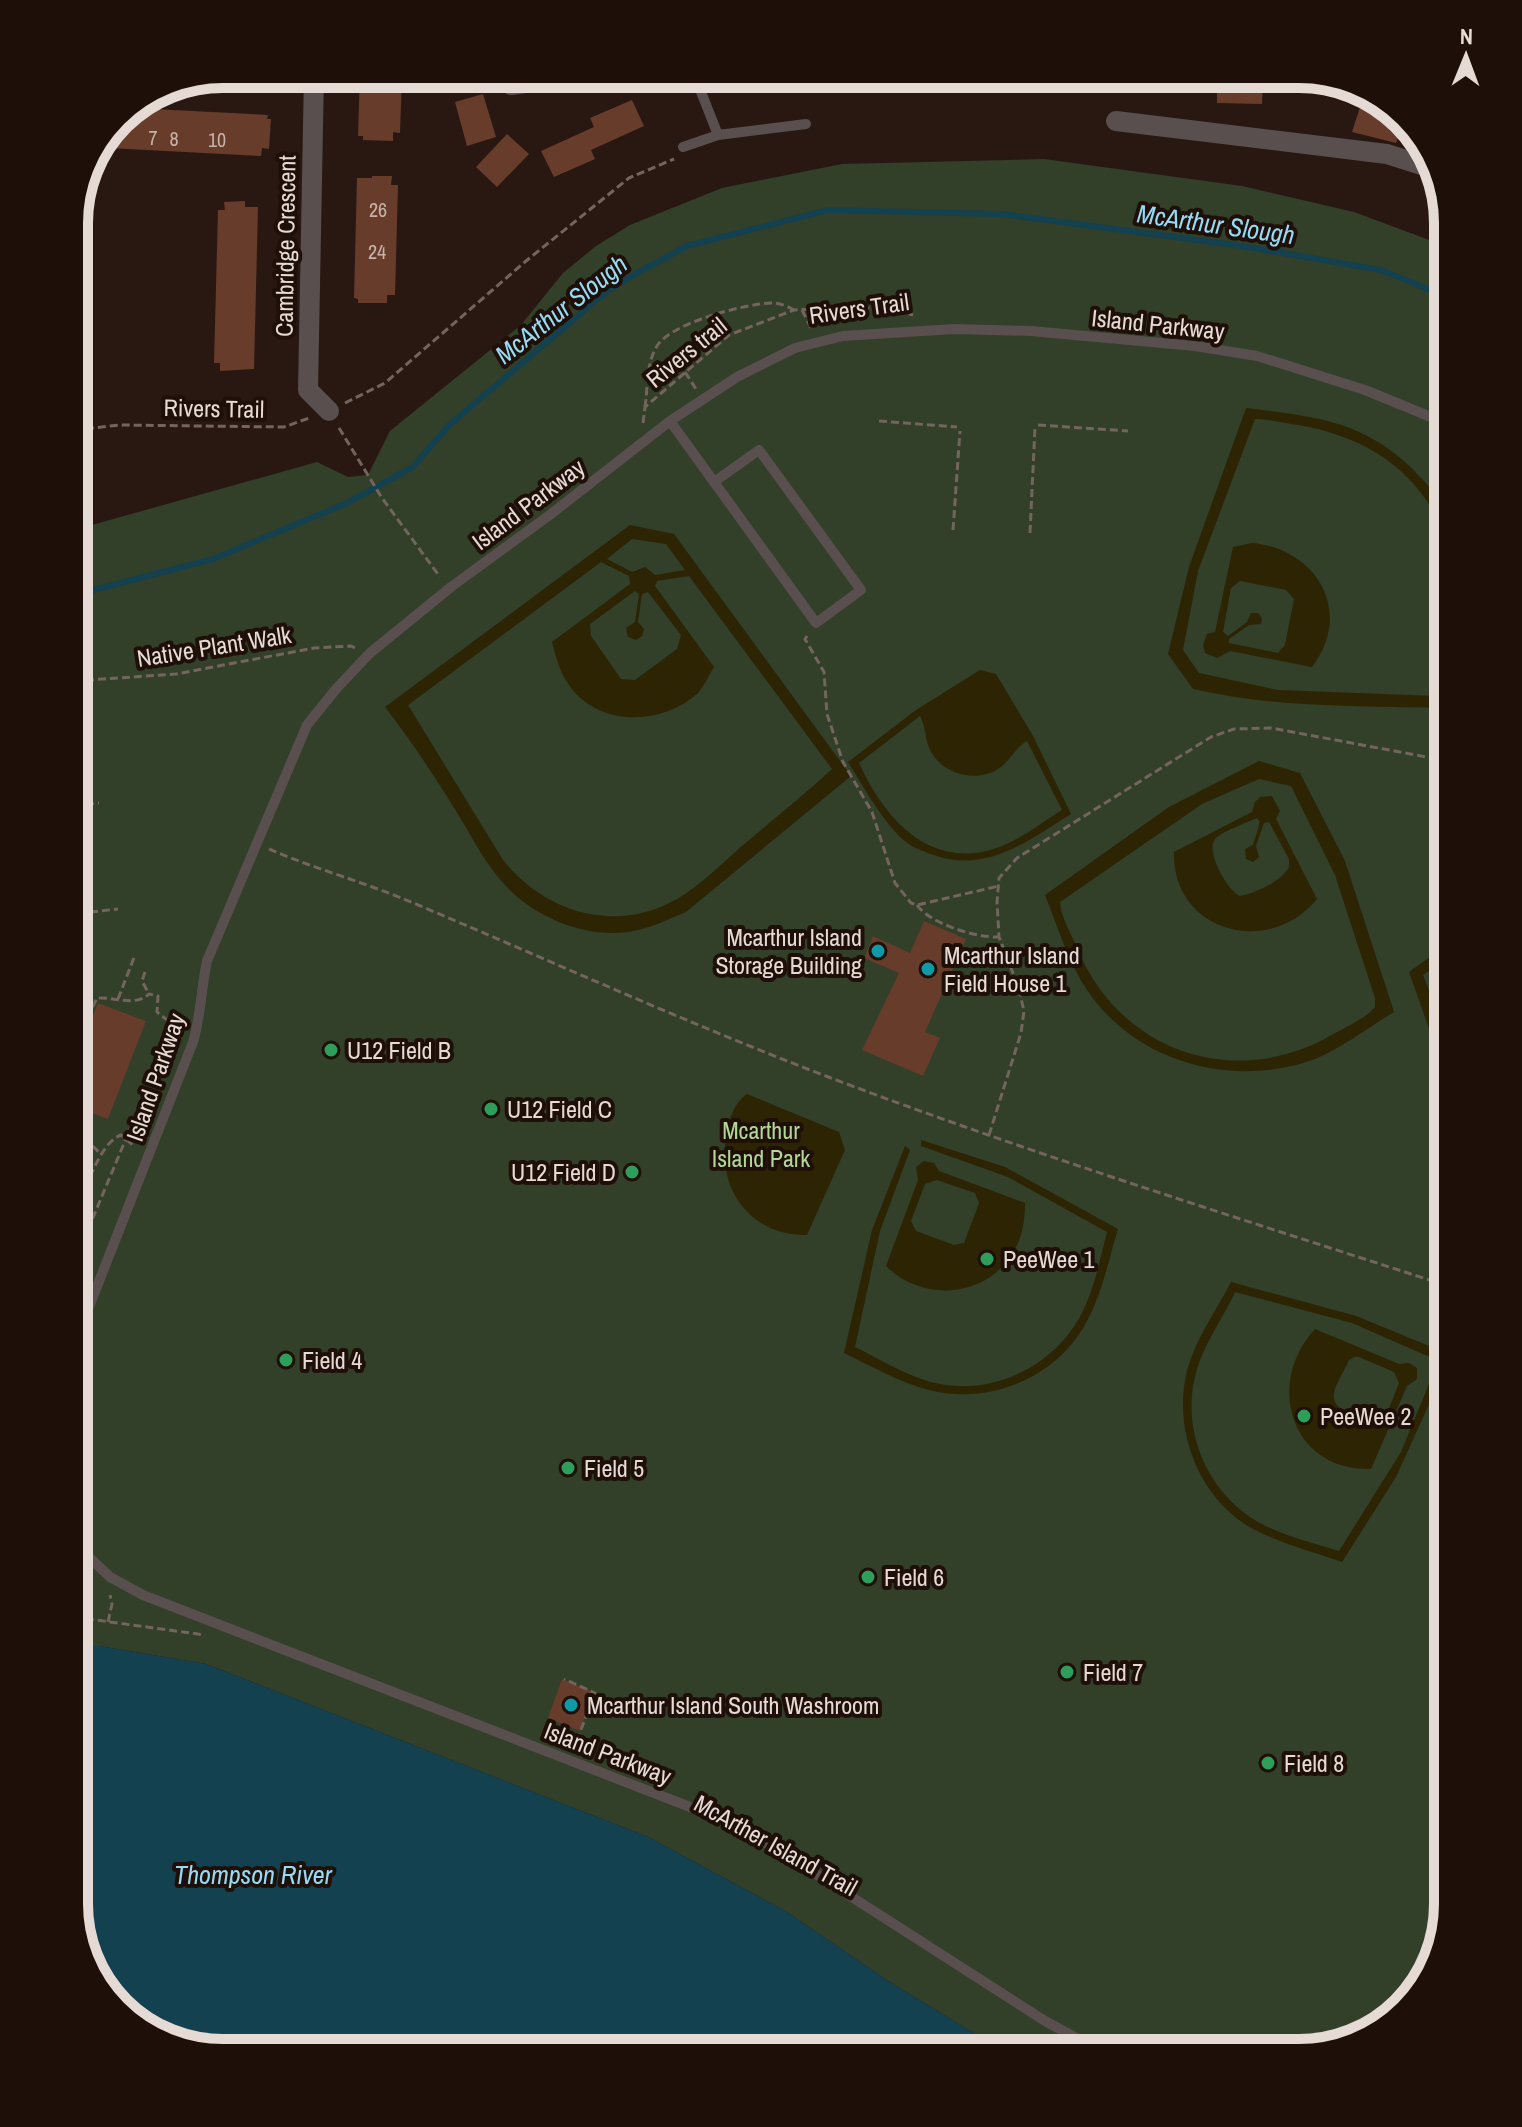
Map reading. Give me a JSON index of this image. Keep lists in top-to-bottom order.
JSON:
{
  "streets": {
    "street": ["Cambridge Crescent"],
    "lane": ["Island Parkway"],
    "path": ["Rivers Trail", "Rivers trail", "Native Plant Walk"]
  },
  "crossings": [
    ["Cambridge Crescent", "Rivers Trail"],
    ["Rivers Trail", "Rivers trail"]
  ],
  "water": ["McArthur Slough", "Thompson River"],
  "parks": ["Mcarthur Island Park"],
  "places": [
    "Mcarthur Island Storage Building",
    "Mcarthur Island Field House 1",
    "U12 Field B",
    "U12 Field C",
    "U12 Field D",
    "PeeWee 1",
    "Field 4",
    "PeeWee 2",
    "Field 5",
    "Field 6",
    "Field 7",
    "Mcarthur Island South Washroom",
    "Field 8"
  ],
  "house_numbers": [
    "7",
    "8",
    "10",
    "26",
    "24"
  ],
  "north": "top"
}
